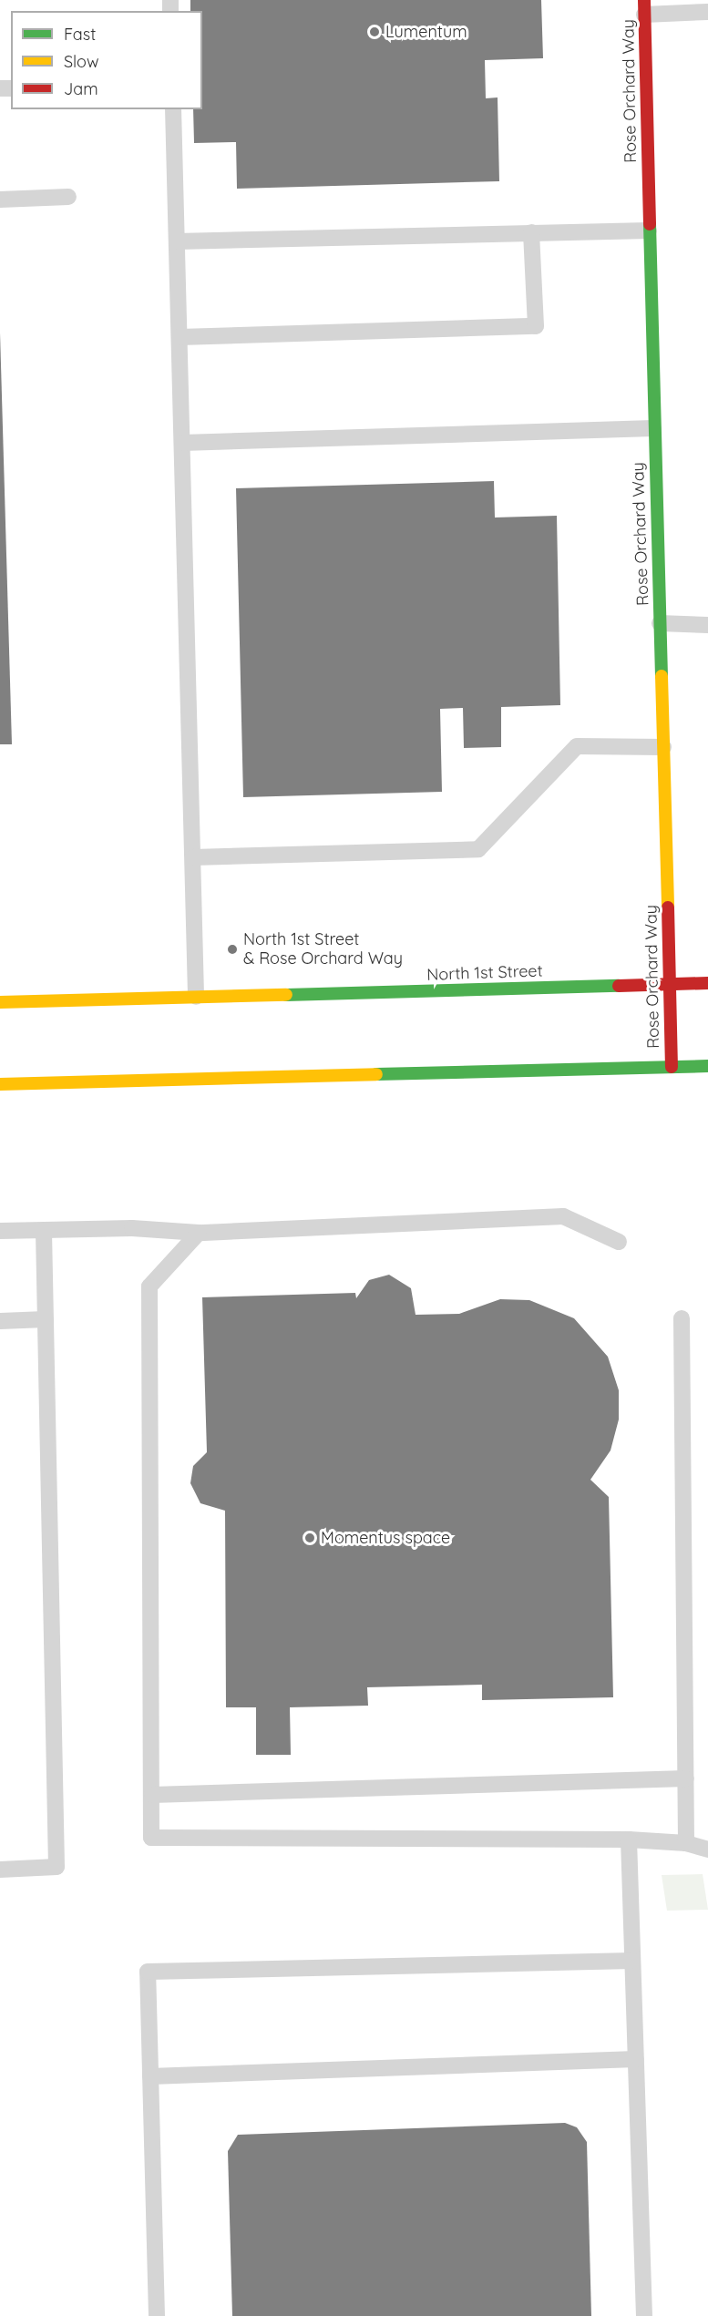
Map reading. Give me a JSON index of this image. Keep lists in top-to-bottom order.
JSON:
{
  "streets": {
    "main road": ["Rose Orchard Way", "North 1st Street"]
  },
  "crossings": [
    ["Rose Orchard Way", "North 1st Street"]
  ],
  "places": ["Lumentum", "North 1st Street & Rose Orchard Way", "Momentus space"],
  "legend": ["Fast", "Slow", "Jam"]
}
